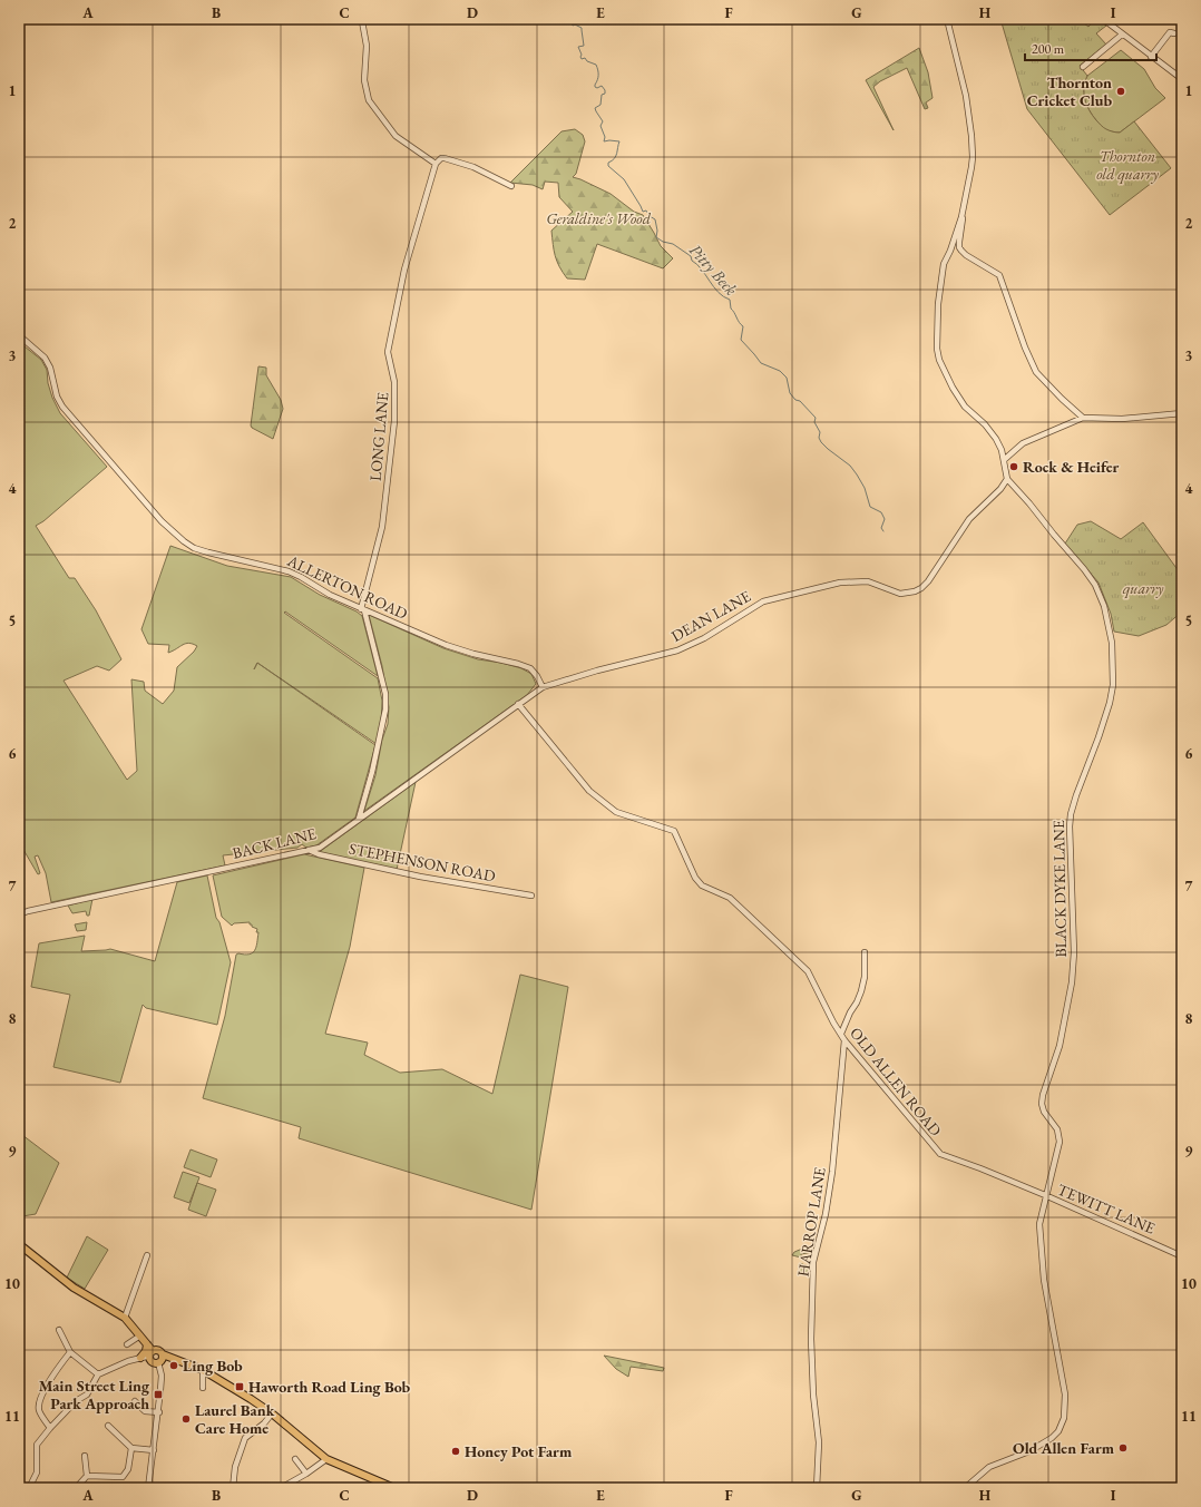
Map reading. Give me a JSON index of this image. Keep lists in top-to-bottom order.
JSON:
{
  "streets": {
    "street": [
      "LONG LANE",
      "ALLERTON ROAD",
      "DEAN LANE",
      "BACK LANE",
      "STEPHENSON ROAD",
      "BLACK DYKE LANE",
      "OLD ALLEN ROAD",
      "TEWITT LANE",
      "HARROP LANE"
    ]
  },
  "crossings": [
    ["LONG LANE", "ALLERTON ROAD"],
    ["ALLERTON ROAD", "DEAN LANE"],
    ["ALLERTON ROAD", "BACK LANE"],
    ["DEAN LANE", "BACK LANE"],
    ["DEAN LANE", "BLACK DYKE LANE"],
    ["BACK LANE", "STEPHENSON ROAD"],
    ["BACK LANE", "OLD ALLEN ROAD"],
    ["BLACK DYKE LANE", "OLD ALLEN ROAD"],
    ["BLACK DYKE LANE", "TEWITT LANE"],
    ["OLD ALLEN ROAD", "TEWITT LANE"],
    ["OLD ALLEN ROAD", "HARROP LANE"]
  ],
  "water": ["Pitty Beck"],
  "parks": ["Thornton old quarry", "Geraldine's Wood", "quarry"],
  "places": {
    "other": [
      "Thornton Cricket Club",
      "Rock & Heifer",
      "Ling Bob",
      "Laurel Bank Care Home",
      "Old Allen Farm",
      "Honey Pot Farm"
    ],
    "transit": ["Haworth Road Ling Bob", "Main Street Ling Park Approach"]
  },
  "scale_bar": "200 m",
  "grid": {
    "columns": [
      "A",
      "B",
      "C",
      "D",
      "E",
      "F",
      "G",
      "H",
      "I"
    ],
    "rows": [
      "1",
      "2",
      "3",
      "4",
      "5",
      "6",
      "7",
      "8",
      "9",
      "10",
      "11"
    ]
  }
}
